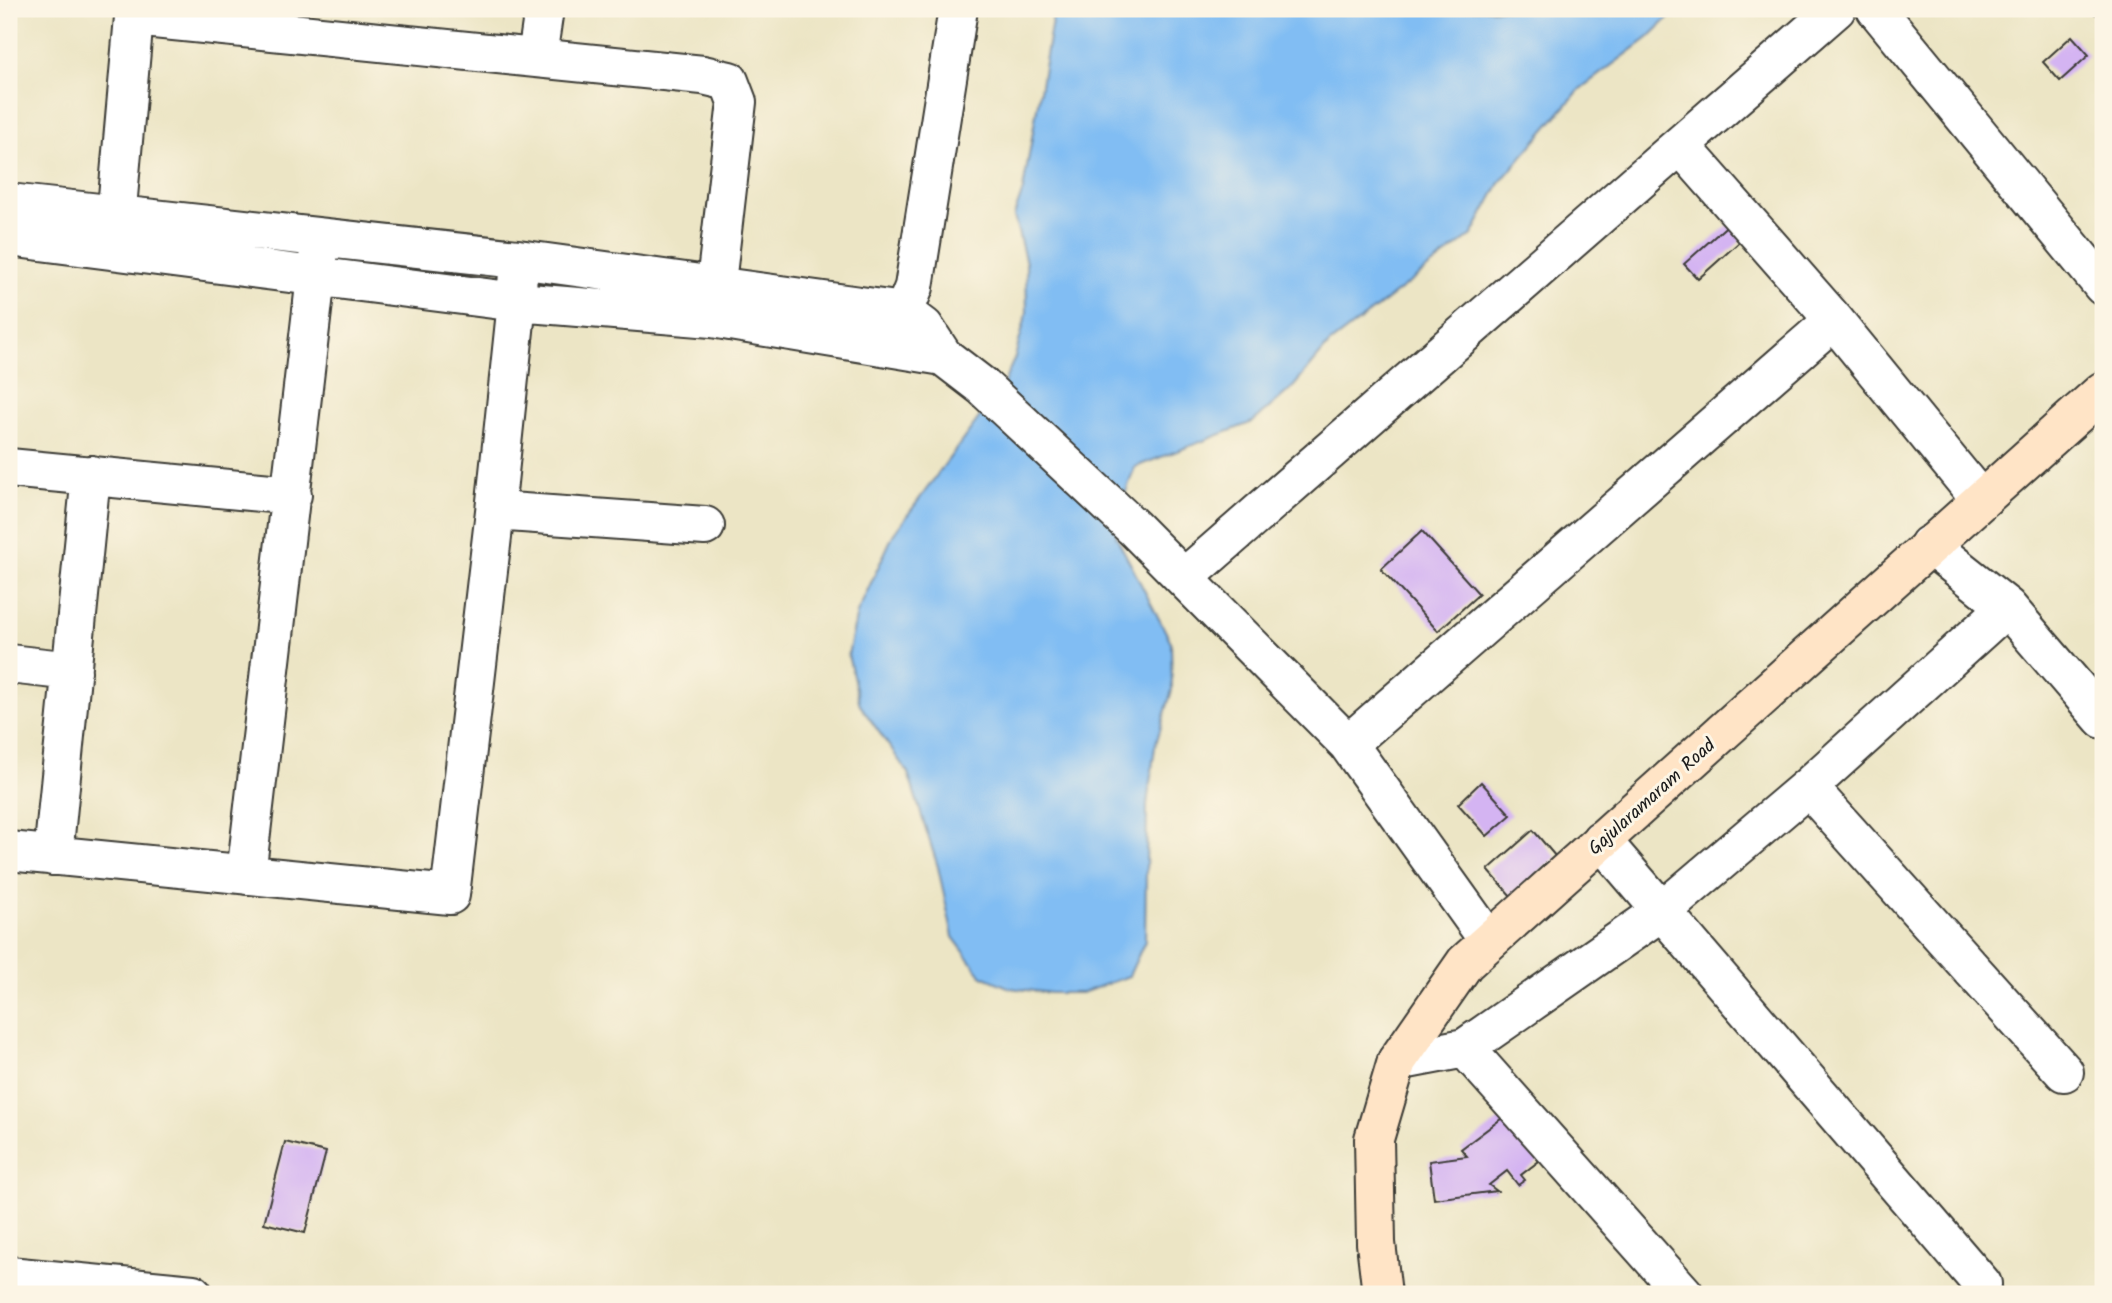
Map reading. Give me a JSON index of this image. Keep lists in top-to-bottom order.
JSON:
{
  "streets": {
    "main road": ["Gajularamaram Road"]
  }
}
